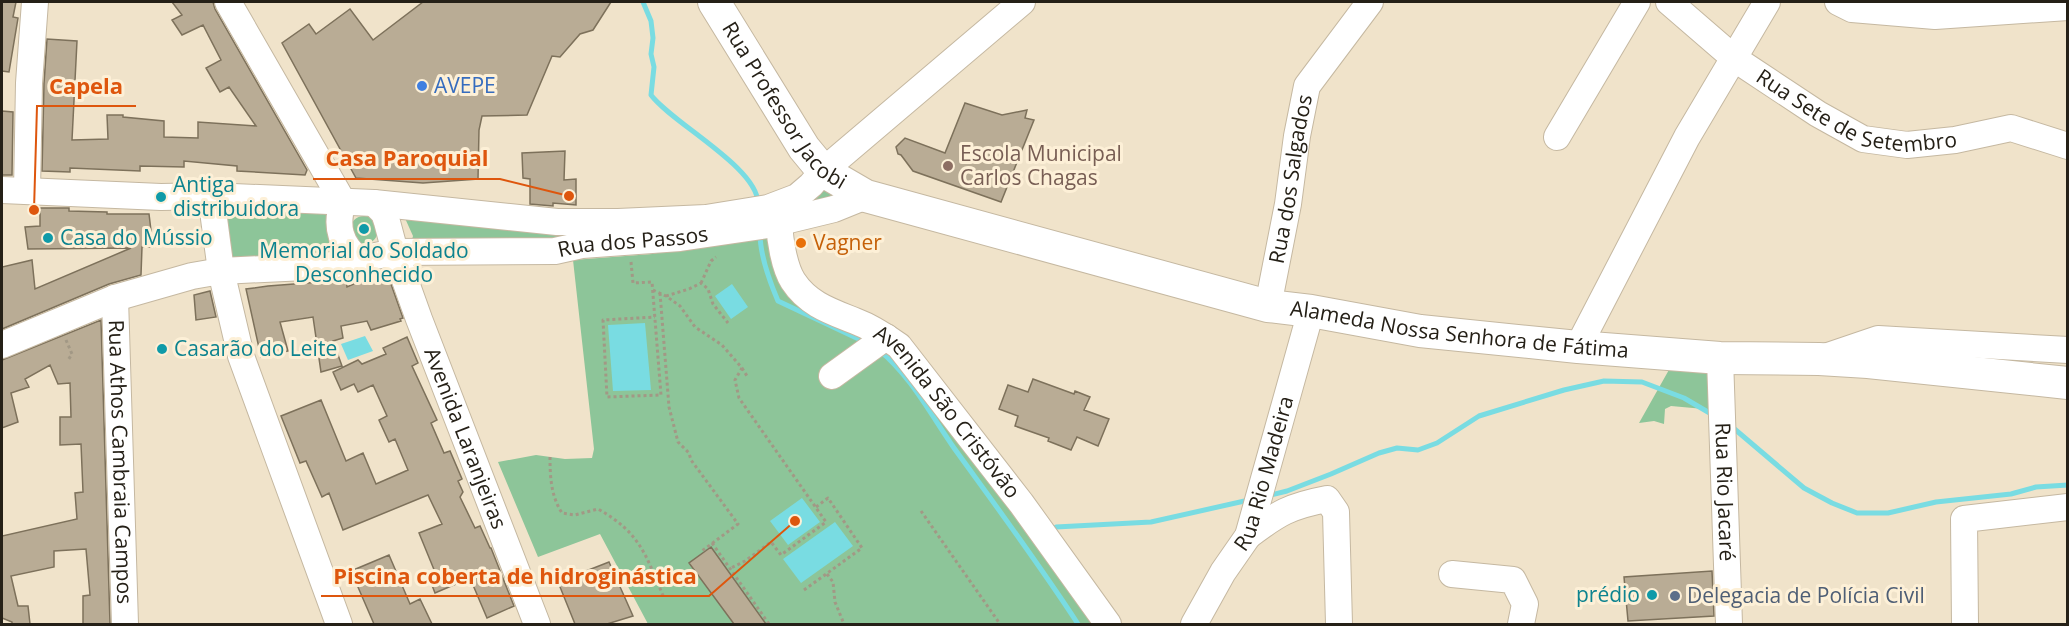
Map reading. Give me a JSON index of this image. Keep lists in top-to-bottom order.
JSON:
{
  "streets": {
    "main road": ["Rua Professor Jacobi", "Alameda Nossa Senhora de Fátima"],
    "street": [
      "Rua Sete de Setembro",
      "Rua dos Salgados",
      "Rua dos Passos",
      "Avenida São Cristóvão",
      "Avenida Laranjeiras",
      "Rua Athos Cambraia Campos",
      "Rua Rio Madeira",
      "Rua Rio Jacaré"
    ]
  },
  "crossings": [
    ["Rua Professor Jacobi", "Rua dos Passos"],
    ["Rua Professor Jacobi", "Alameda Nossa Senhora de Fátima"],
    ["Rua dos Salgados", "Alameda Nossa Senhora de Fátima"],
    ["Rua dos Passos", "Alameda Nossa Senhora de Fátima"],
    ["Rua dos Passos", "Avenida São Cristóvão"],
    ["Rua dos Passos", "Avenida Laranjeiras"],
    ["Alameda Nossa Senhora de Fátima", "Rua Rio Madeira"],
    ["Alameda Nossa Senhora de Fátima", "Rua Rio Jacaré"]
  ],
  "places": [
    "AVEPE",
    "Escola Municipal Carlos Chagas",
    "Casa Paroquial",
    "Antiga distribuidora",
    "Capela",
    "Memorial do Soldado Desconhecido",
    "Casa do Mússio",
    "Vagner",
    "Casarão do Leite",
    "Piscina coberta de hidroginástica",
    "prédio",
    "Delegacia de Polícia Civil"
  ]
}
